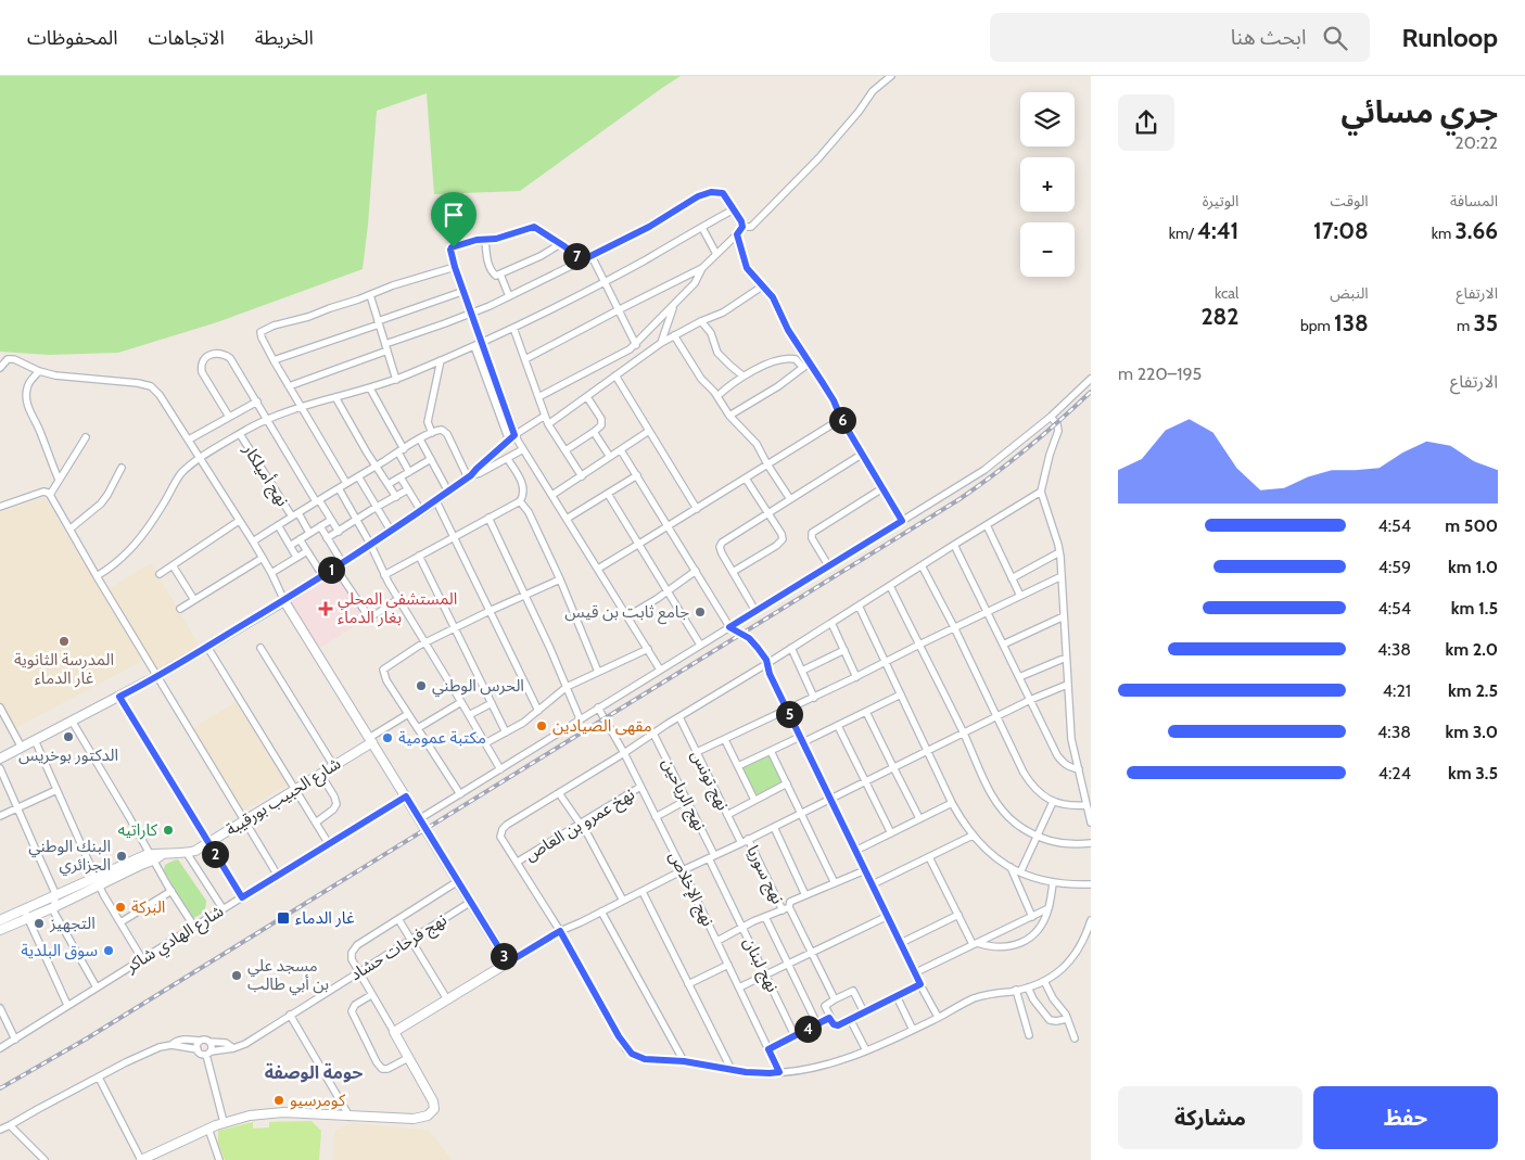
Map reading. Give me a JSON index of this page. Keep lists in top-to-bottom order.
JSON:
{
  "streets": {
    "street": [
      "نهج أميلكار",
      "نهج تونس",
      "نهج الرياحين",
      "شارع الحبيب بورقيبة",
      "نهخ عمرو بن العاص",
      "نهج سوريا",
      "نهج الإخلاص",
      "شارع الهادي شاكر",
      "نهج فرحات حشاد",
      "نهج لبنان"
    ]
  },
  "crossings": [
    ["نهج الرياحين", "نهج لبنان"],
    ["نهخ عمرو بن العاص", "نهج الإخلاص"]
  ],
  "districts": ["حومة الوصفة"],
  "places": {
    "health": ["المستشفى المحلي بغار الدماء"],
    "other": [
      "جامع ثابت بن قیس",
      "المدرسة الثانوية غار الدماء",
      "الحرس الوطني",
      "مقهى الصيادين",
      "الدكتور بوخريس",
      "مكتبة عمومية",
      "كاراتيه",
      "البنك الوطني الجزائري",
      "البركة",
      "التجهيز",
      "سوق البلدية",
      "مسجد علي بن أبي طالب",
      "كومرسيو"
    ],
    "transit": ["غار الدماء"]
  },
  "page": {
    "header": "Runloop",
    "search": "ابحث هنا",
    "nav": ["الخريطة", "الاتجاهات", "المحفوظات"],
    "heading": ["جري مسائي", "20:22"],
    "map_buttons": ["+", "−"],
    "stats": [
      ["المسافة", "3.66 km"],
      ["الوقت", "17:08"],
      ["الوتيرة", "4:41 /km"],
      ["الارتفاع", "35 m"],
      ["النبض", "138 bpm"],
      ["kcal", "282"]
    ],
    "pins": [
      "7",
      "6",
      "1",
      "5",
      "2",
      "3",
      "4"
    ],
    "chart": ["الارتفاع", "195–220 m"],
    "list": [
      {
        "name": "500 m",
        "note": "4:54"
      },
      {
        "name": "1.0 km",
        "note": "4:59"
      },
      {
        "name": "1.5 km",
        "note": "4:54"
      },
      {
        "name": "2.0 km",
        "note": "4:38"
      },
      {
        "name": "2.5 km",
        "note": "4:21"
      },
      {
        "name": "3.0 km",
        "note": "4:38"
      },
      {
        "name": "3.5 km",
        "note": "4:24"
      }
    ],
    "buttons": ["حفظ", "مشاركة"]
  }
}
